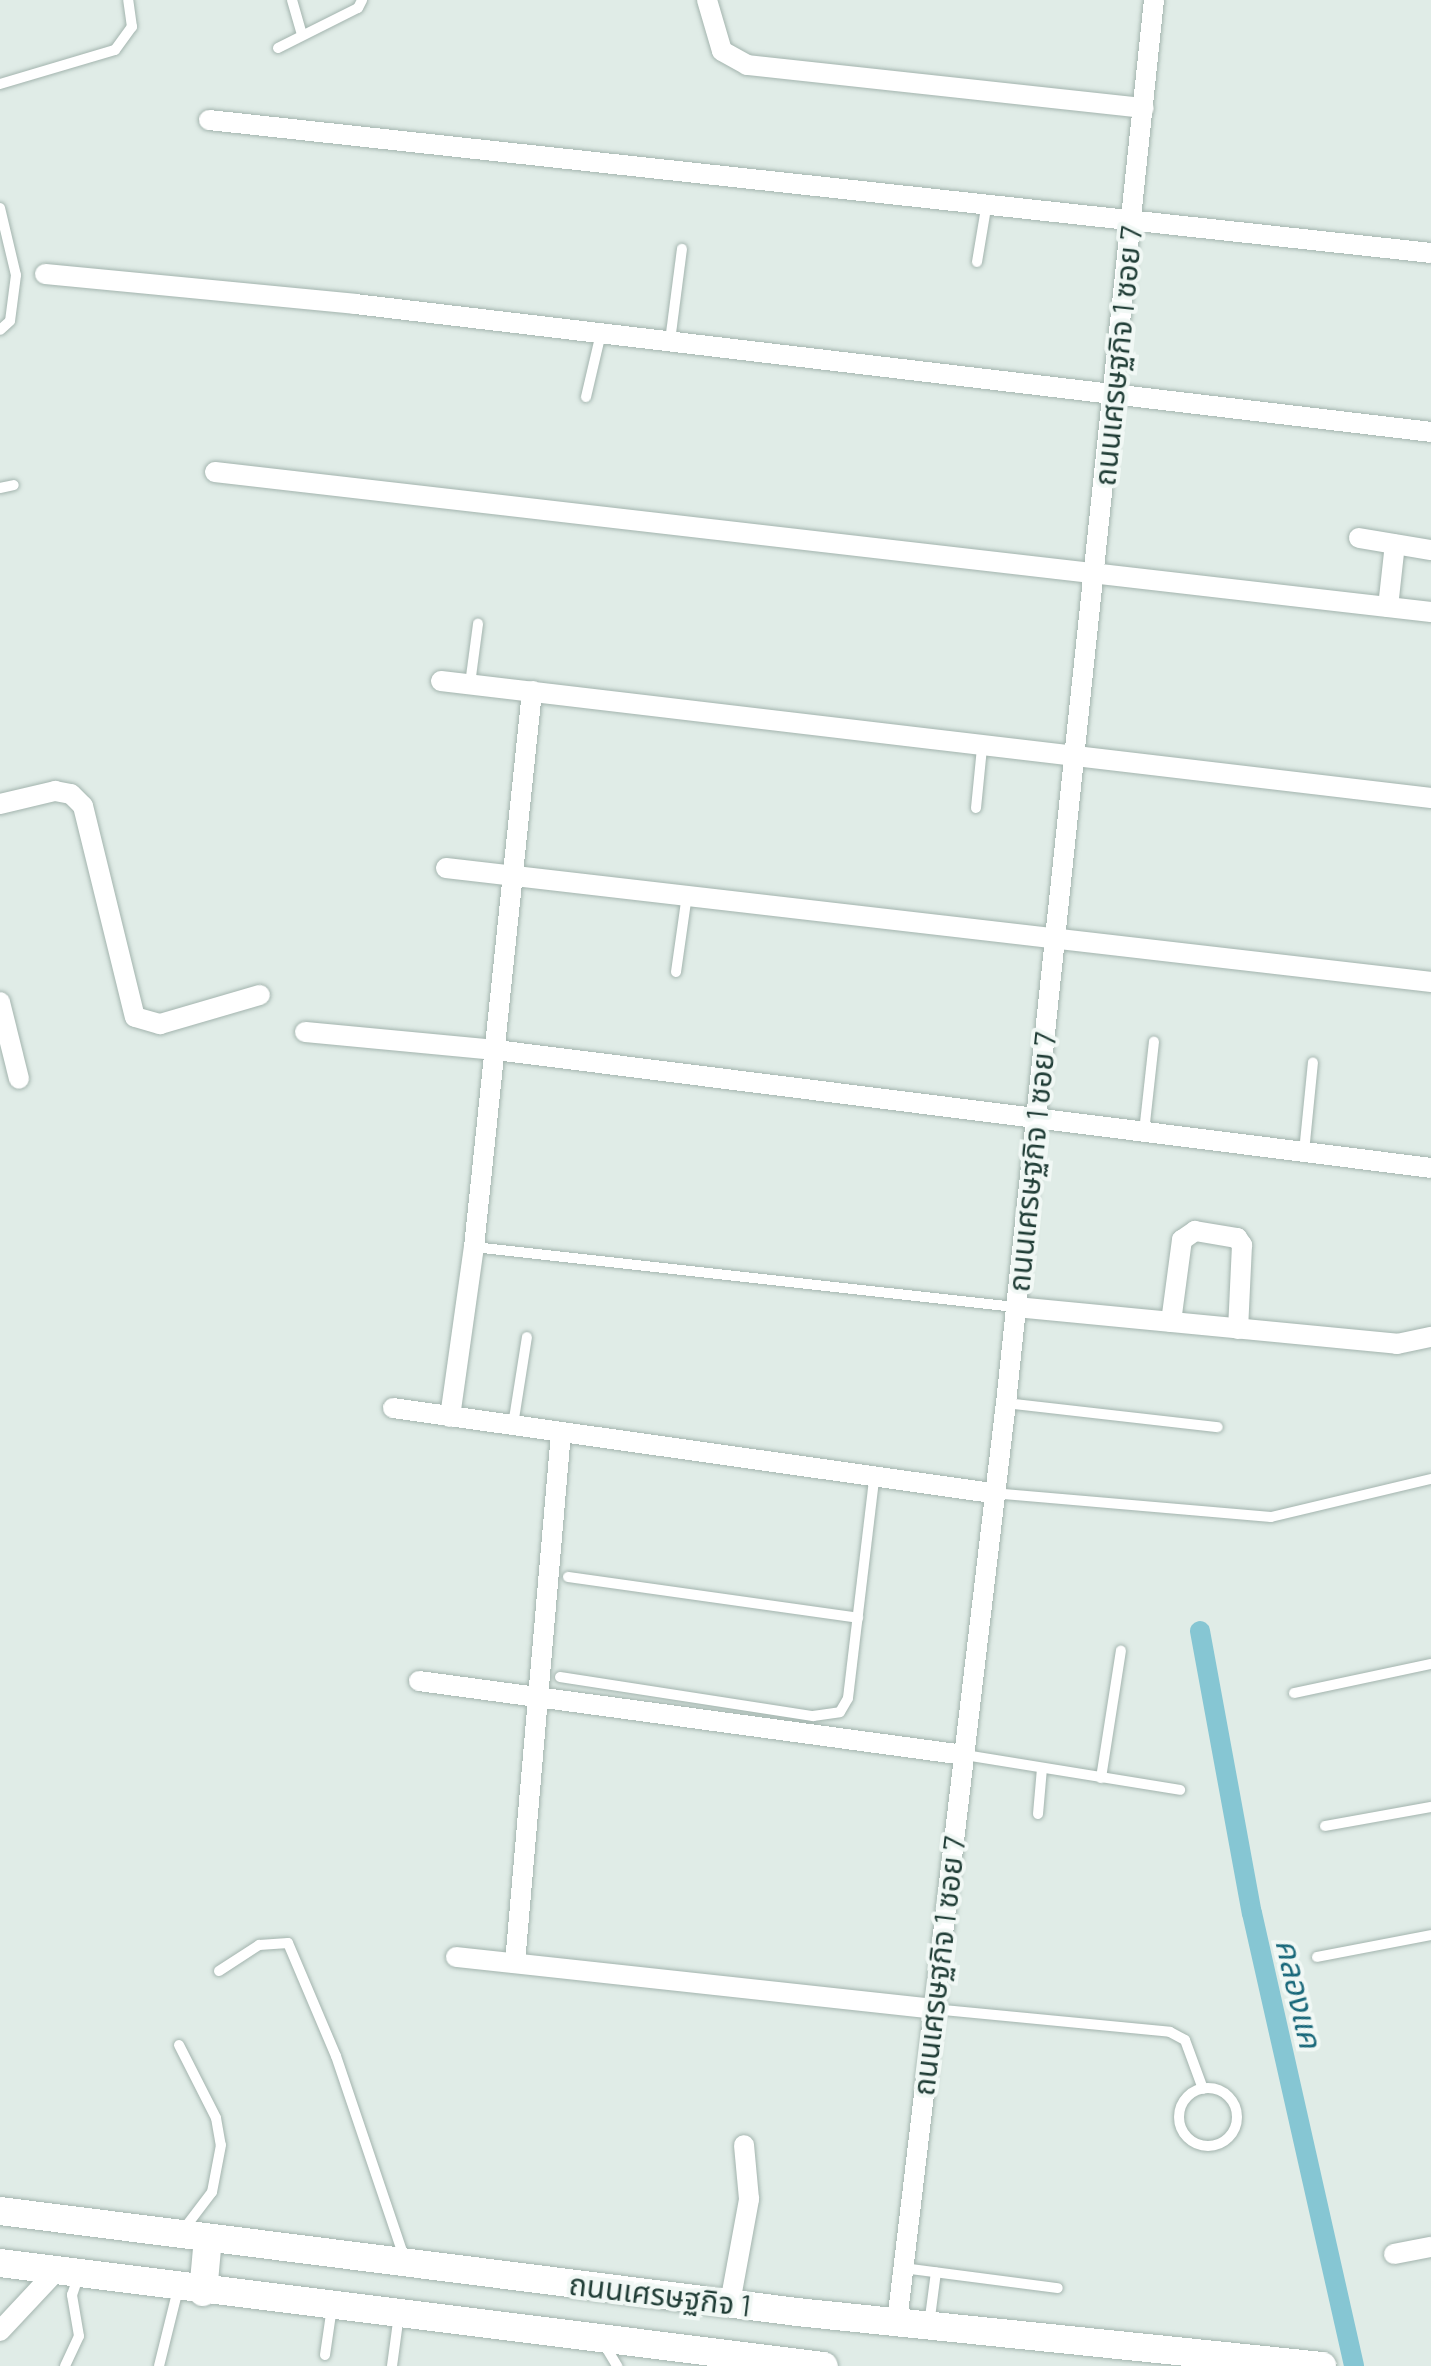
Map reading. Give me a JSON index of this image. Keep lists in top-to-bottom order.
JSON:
{
  "streets": {
    "main road": ["ถนนเศรษฐกิจ 1"],
    "street": ["ถนนเศรษฐกิจ 1 ซอย 7"]
  },
  "crossings": [
    ["ถนนเศรษฐกิจ 1 ซอย 7", "ถนนเศรษฐกิจ 1"]
  ],
  "water": ["คลองแค"]
}
